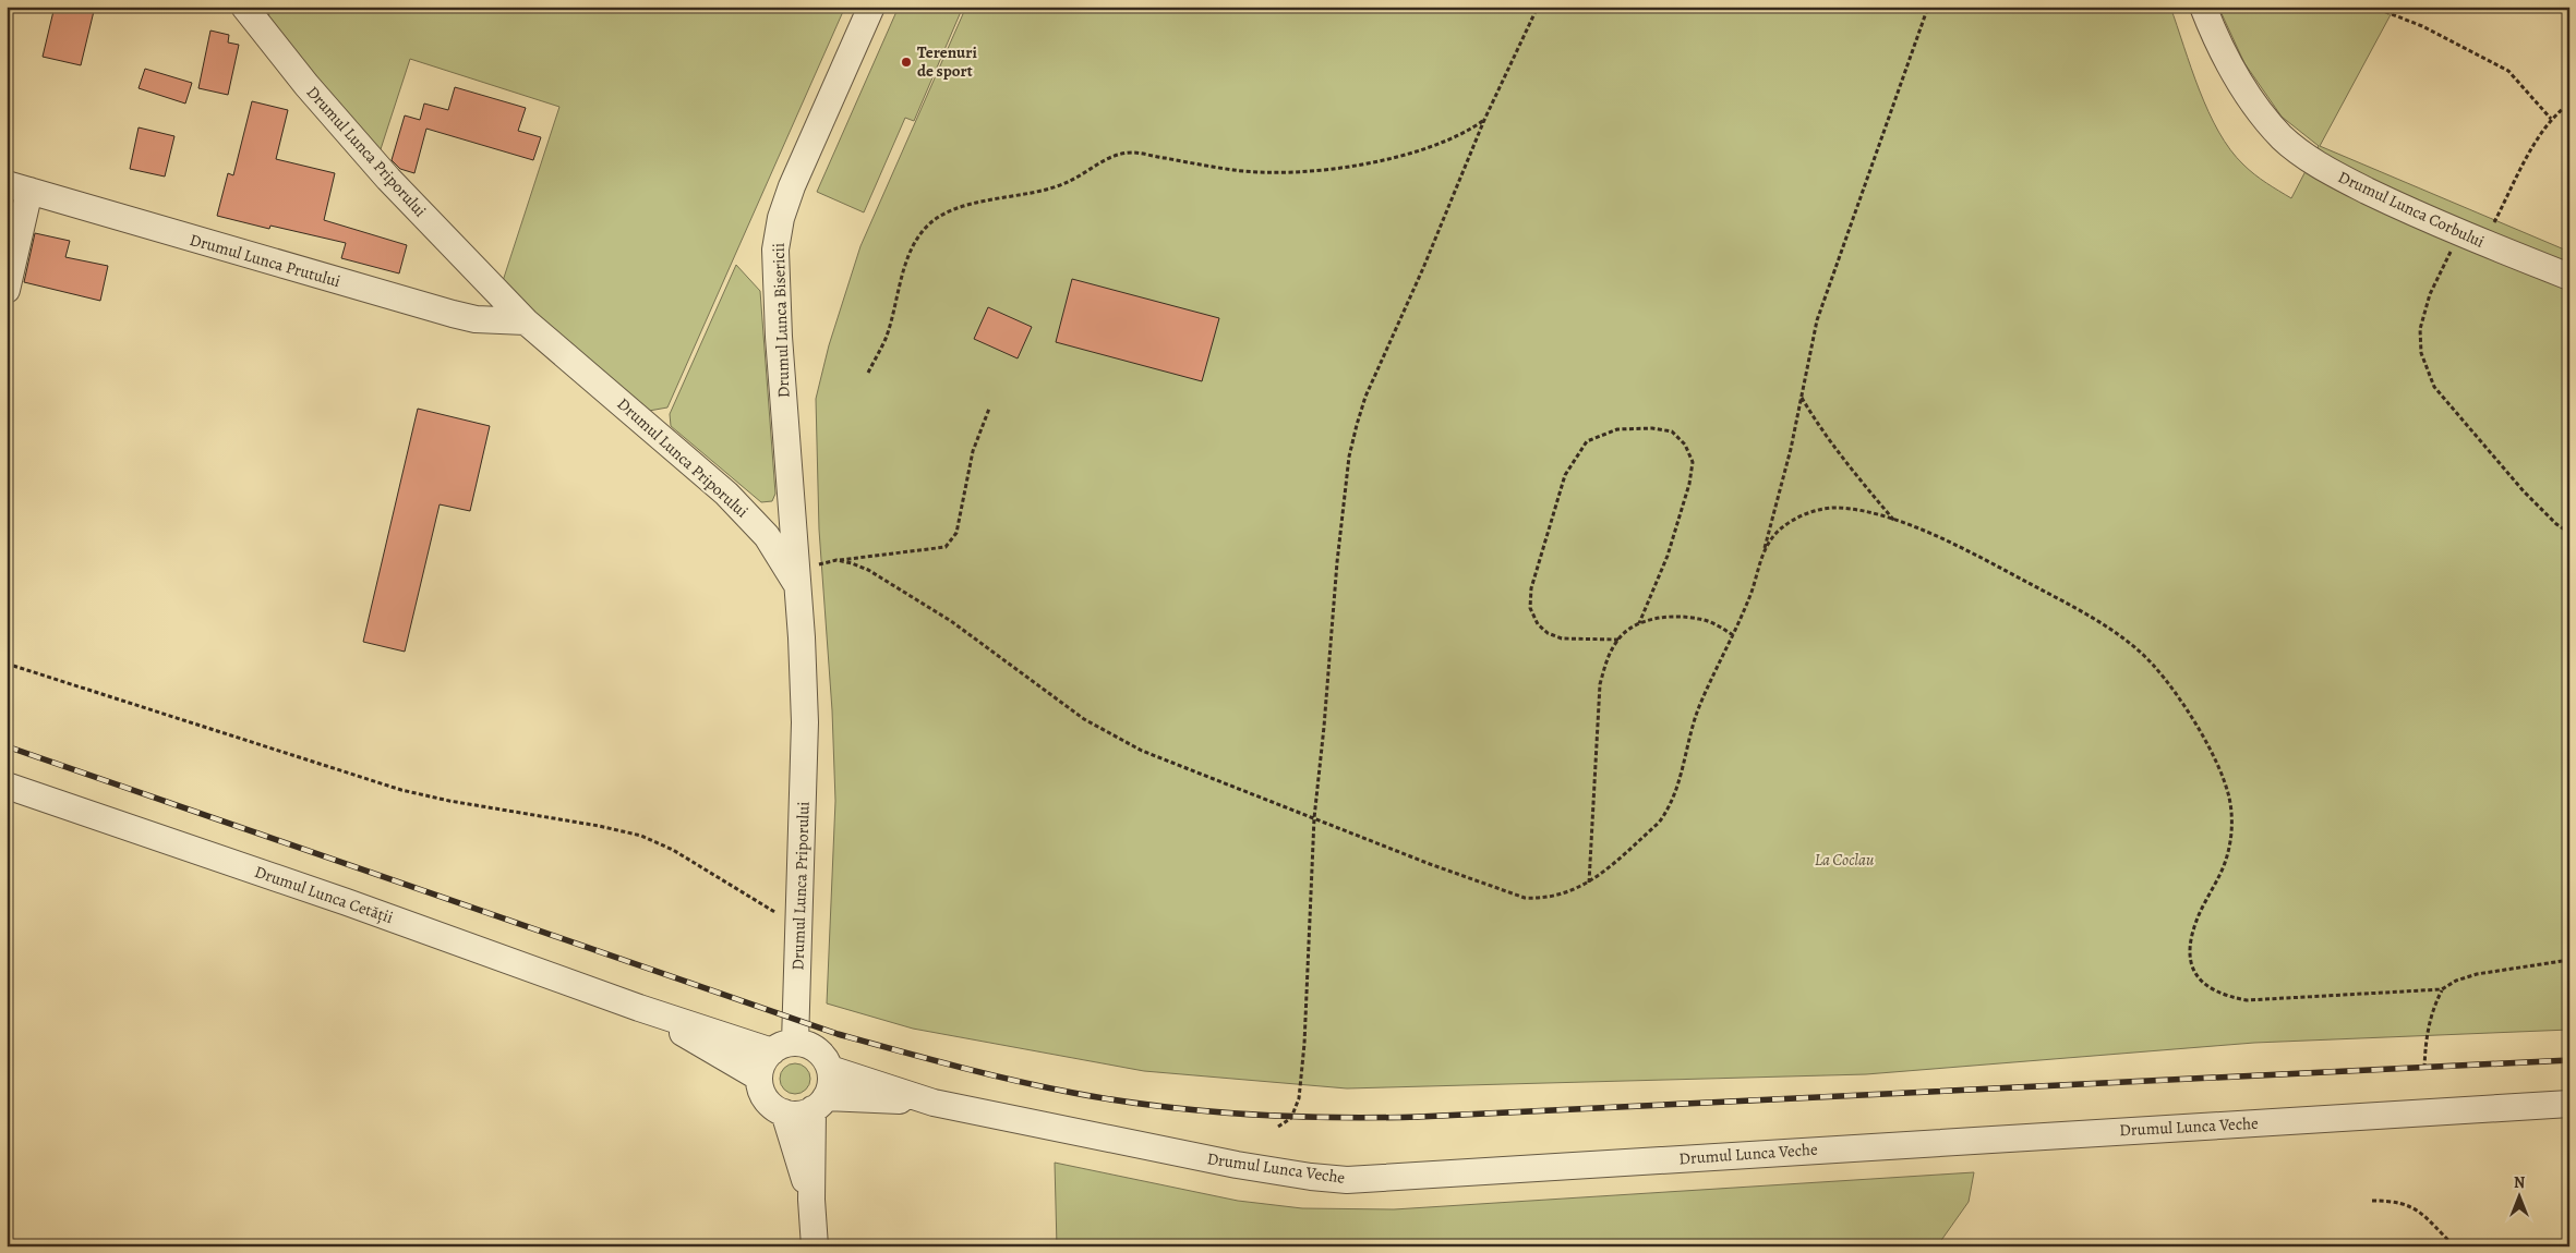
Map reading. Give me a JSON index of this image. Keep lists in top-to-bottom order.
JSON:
{
  "streets": {
    "street": [
      "Drumul Lunca Priporului",
      "Drumul Lunca Corbului",
      "Drumul Lunca Prutului",
      "Drumul Lunca Bisericii",
      "Drumul Lunca Cetății",
      "Drumul Lunca Veche"
    ]
  },
  "crossings": [
    ["Drumul Lunca Priporului", "Drumul Lunca Prutului"],
    ["Drumul Lunca Priporului", "Drumul Lunca Bisericii"],
    ["Drumul Lunca Priporului", "Drumul Lunca Cetății"],
    ["Drumul Lunca Priporului", "Drumul Lunca Veche"],
    ["Drumul Lunca Cetății", "Drumul Lunca Veche"]
  ],
  "parks": ["La Coclau"],
  "places": ["Terenuri de sport"],
  "north": "top"
}
